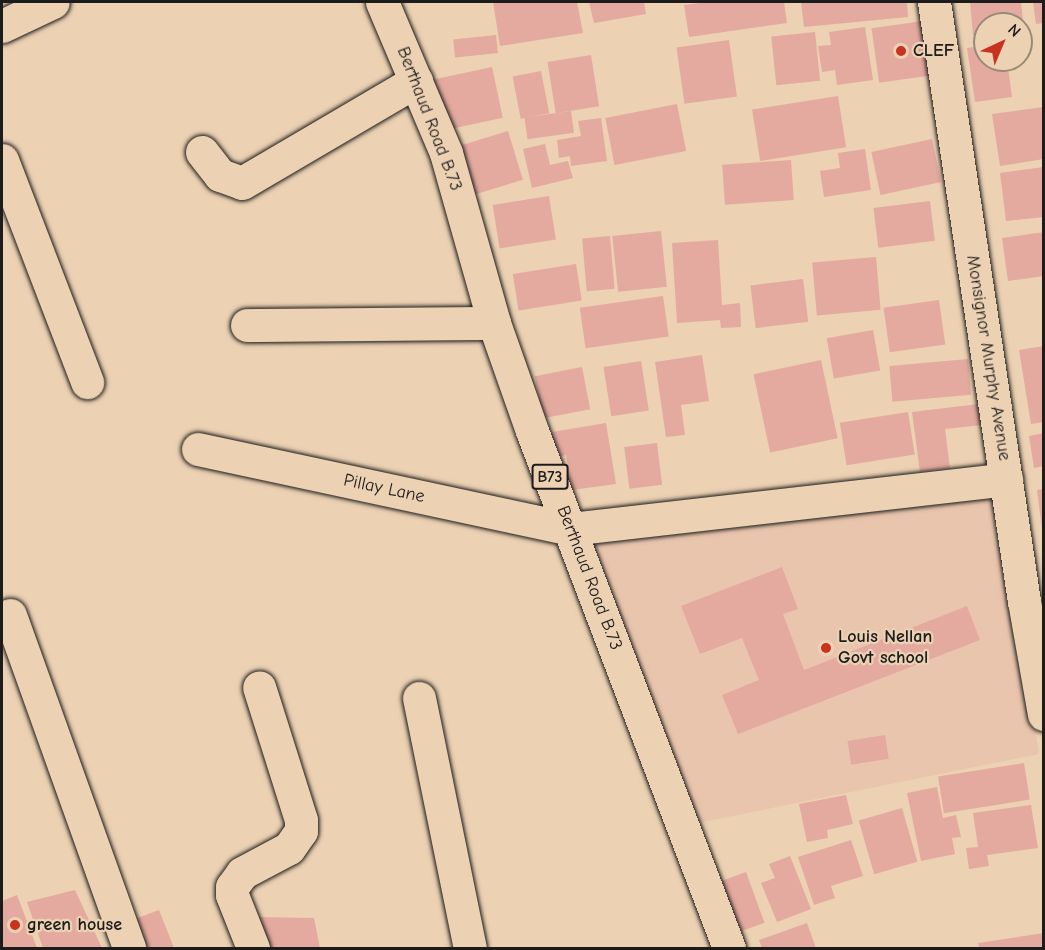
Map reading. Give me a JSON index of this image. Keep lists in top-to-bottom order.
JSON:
{
  "streets": {
    "street": [
      "Berthaud Road B.73",
      "Monsignor Murphy Avenue",
      "B73",
      "Pillay Lane"
    ]
  },
  "crossings": [
    ["Berthaud Road B.73", "Pillay Lane"],
    ["Monsignor Murphy Avenue", "Pillay Lane"]
  ],
  "places": ["CLEF", "Louis Nellan Govt school", "green house"],
  "north": "top right"
}
